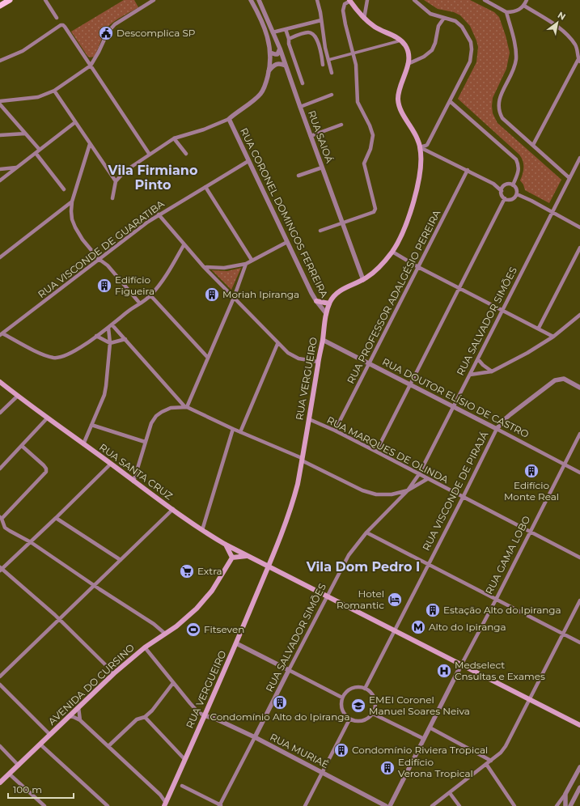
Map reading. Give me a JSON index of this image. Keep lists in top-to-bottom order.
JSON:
{
  "streets": {
    "main road": ["RUA VERGUEIRO", "RUA SANTA CRUZ", "AVENIDA DO CURSINO"],
    "street": [
      "RUA SAIOÁ",
      "RUA CORONEL DOMINGOS FERREIRA",
      "RUA VISCONDE DE GUARATIBA",
      "RUA PROFESSOR ADALGÉSIO PEREIRA",
      "RUA SALVADOR SIMÕES",
      "RUA DOUTOR ELÍSIO DE CASTRO",
      "RUA MARQUES DE OLINDA",
      "RUA VISCONDE DE PIRAJÁ",
      "RUA GAMA LOBO",
      "RUA MURIAÉ"
    ]
  },
  "crossings": [
    ["RUA SAIOÁ", "RUA VERGUEIRO"],
    ["RUA CORONEL DOMINGOS FERREIRA", "RUA VISCONDE DE GUARATIBA"],
    ["RUA CORONEL DOMINGOS FERREIRA", "RUA VERGUEIRO"],
    ["RUA PROFESSOR ADALGÉSIO PEREIRA", "RUA DOUTOR ELÍSIO DE CASTRO"],
    ["RUA PROFESSOR ADALGÉSIO PEREIRA", "RUA MARQUES DE OLINDA"],
    ["RUA SALVADOR SIMÕES", "RUA DOUTOR ELÍSIO DE CASTRO"],
    ["RUA SALVADOR SIMÕES", "RUA MARQUES DE OLINDA"],
    ["RUA SALVADOR SIMÕES", "RUA SANTA CRUZ"],
    ["RUA SALVADOR SIMÕES", "RUA MURIAÉ"],
    ["RUA VERGUEIRO", "RUA DOUTOR ELÍSIO DE CASTRO"],
    ["RUA VERGUEIRO", "RUA MARQUES DE OLINDA"],
    ["RUA VERGUEIRO", "RUA SANTA CRUZ"],
    ["RUA VERGUEIRO", "RUA MURIAÉ"],
    ["RUA DOUTOR ELÍSIO DE CASTRO", "RUA VISCONDE DE PIRAJÁ"],
    ["RUA DOUTOR ELÍSIO DE CASTRO", "RUA GAMA LOBO"],
    ["RUA MARQUES DE OLINDA", "RUA VISCONDE DE PIRAJÁ"],
    ["RUA MARQUES DE OLINDA", "RUA GAMA LOBO"],
    ["RUA SANTA CRUZ", "RUA VISCONDE DE PIRAJÁ"],
    ["RUA SANTA CRUZ", "RUA GAMA LOBO"]
  ],
  "districts": ["Vila Firmiano Pinto", "Vila Dom Pedro I"],
  "places": {
    "public building": ["Descomplica SP"],
    "building": [
      "Edifício Figueira",
      "Moriah Ipiranga",
      "Edifício Monte Real",
      "Estação Alto do Ipiranga",
      "Condomínio Alto do Ipiranga",
      "Condomínio Riviera Tropical",
      "Edifício Verona Tropical"
    ],
    "supermarket": ["Extra"],
    "hotel": ["Hotel Romantic"],
    "metro station": ["Alto do Ipiranga"],
    "sports": ["Fitseven"],
    "hospital": ["Medselect Cnsultas e Exames"],
    "school or university": ["EMEI Coronel Manuel Soares Neiva"]
  },
  "scale_bar": "100 m",
  "north": "top right"
}
